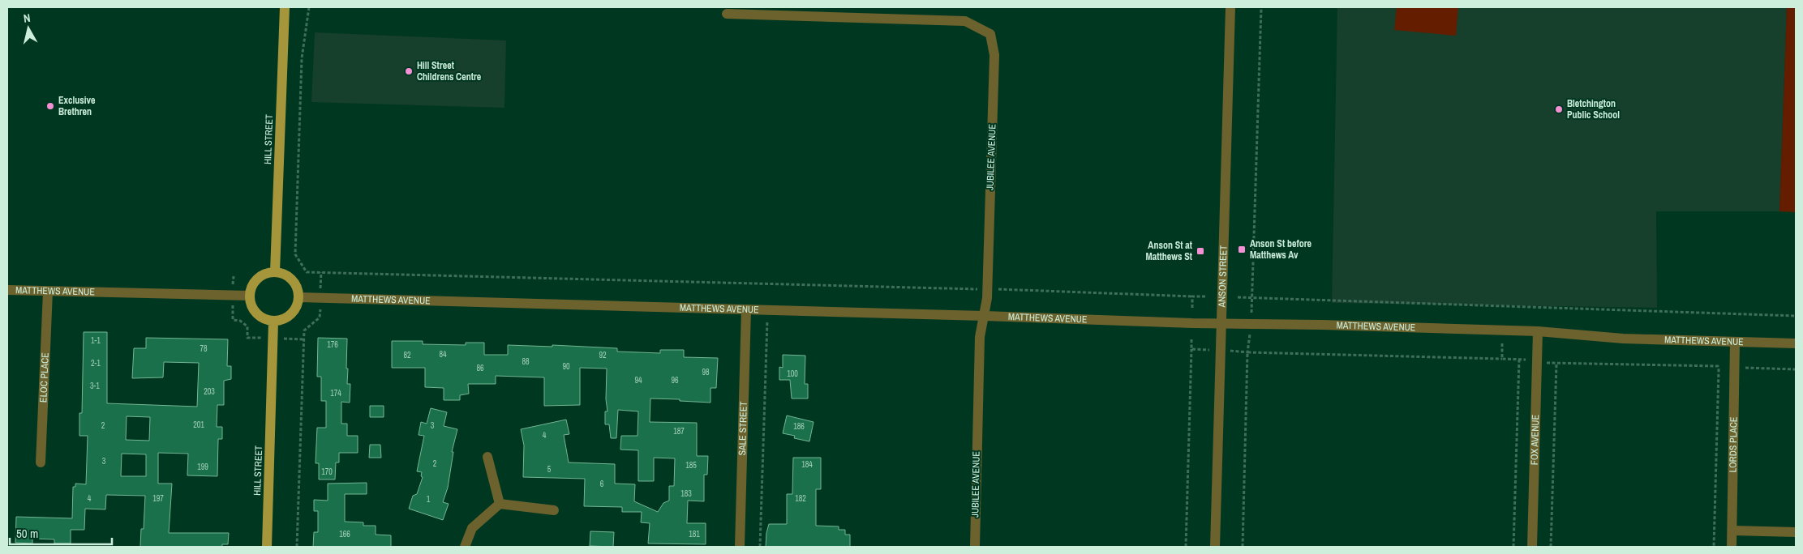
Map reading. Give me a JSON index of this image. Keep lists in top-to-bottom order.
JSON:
{
  "streets": {
    "main road": ["HILL STREET"],
    "street": [
      "JUBILEE AVENUE",
      "ANSON STREET",
      "MATTHEWS AVENUE",
      "ELOC PLACE",
      "SALE STREET",
      "FOX AVENUE",
      "LORDS PLACE"
    ]
  },
  "crossings": [
    ["HILL STREET", "MATTHEWS AVENUE"],
    ["JUBILEE AVENUE", "MATTHEWS AVENUE"],
    ["ANSON STREET", "MATTHEWS AVENUE"],
    ["MATTHEWS AVENUE", "ELOC PLACE"],
    ["MATTHEWS AVENUE", "SALE STREET"],
    ["MATTHEWS AVENUE", "FOX AVENUE"],
    ["MATTHEWS AVENUE", "LORDS PLACE"]
  ],
  "places": {
    "other": ["Hill Street Childrens Centre", "Exclusive Brethren", "Bletchington Public School"],
    "transit": ["Anson St before Matthews Av", "Anson St at Matthews St"]
  },
  "house_numbers": [
    "1-1",
    "176",
    "78",
    "84",
    "82",
    "92",
    "88",
    "2-1",
    "90",
    "86",
    "98",
    "100",
    "94",
    "96",
    "3-1",
    "203",
    "174",
    "201",
    "2",
    "3",
    "186",
    "187",
    "4",
    "3",
    "2",
    "184",
    "185",
    "199",
    "5",
    "170",
    "6",
    "183",
    "4",
    "197",
    "182",
    "1",
    "166",
    "181"
  ],
  "scale_bar": "50 m",
  "north": "top"
}
